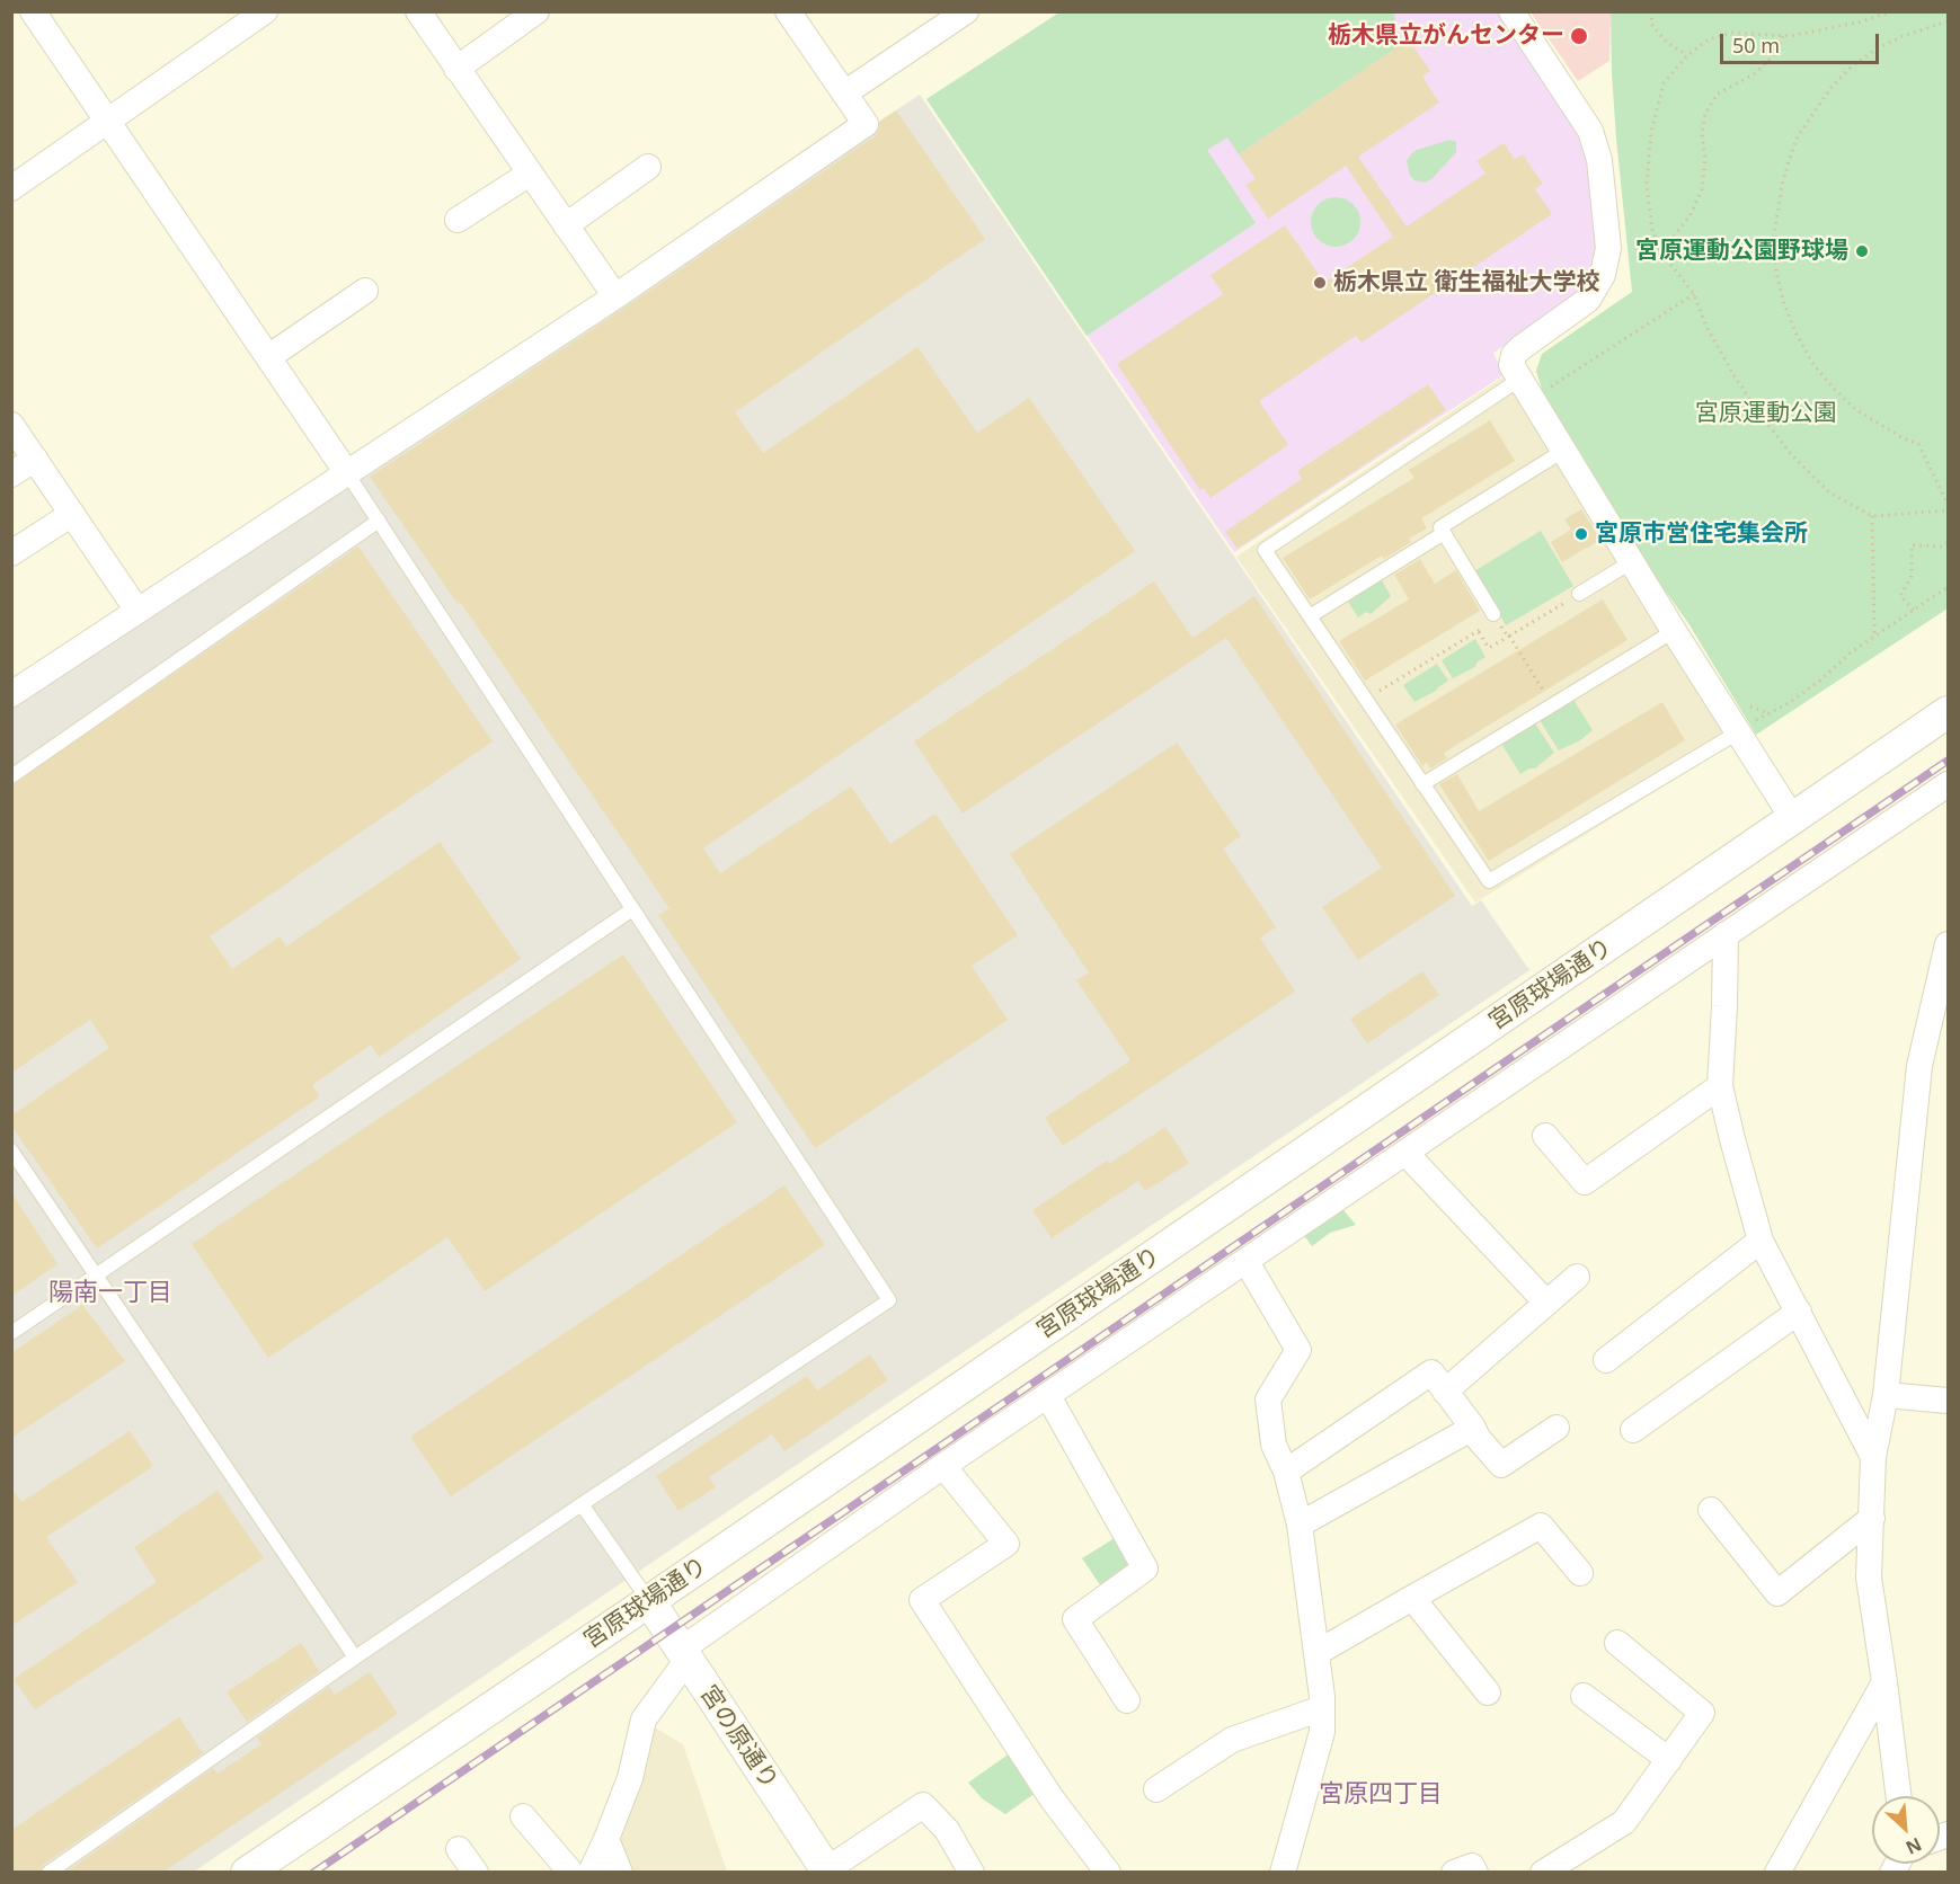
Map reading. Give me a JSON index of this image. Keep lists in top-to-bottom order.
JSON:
{
  "streets": {
    "street": ["宮原球場通り", "宮の原通り"]
  },
  "crossings": [
    ["宮原球場通り", "宮の原通り"]
  ],
  "districts": ["陽南一丁目", "宮原四丁目"],
  "parks": ["宮原運動公園"],
  "places": [
    "栃木県立がんセンター",
    "宮原運動公園野球場",
    "栃木県立 衛生福祉大学校",
    "宮原市営住宅集会所"
  ],
  "scale_bar": "50 m",
  "north": "bottom right"
}
